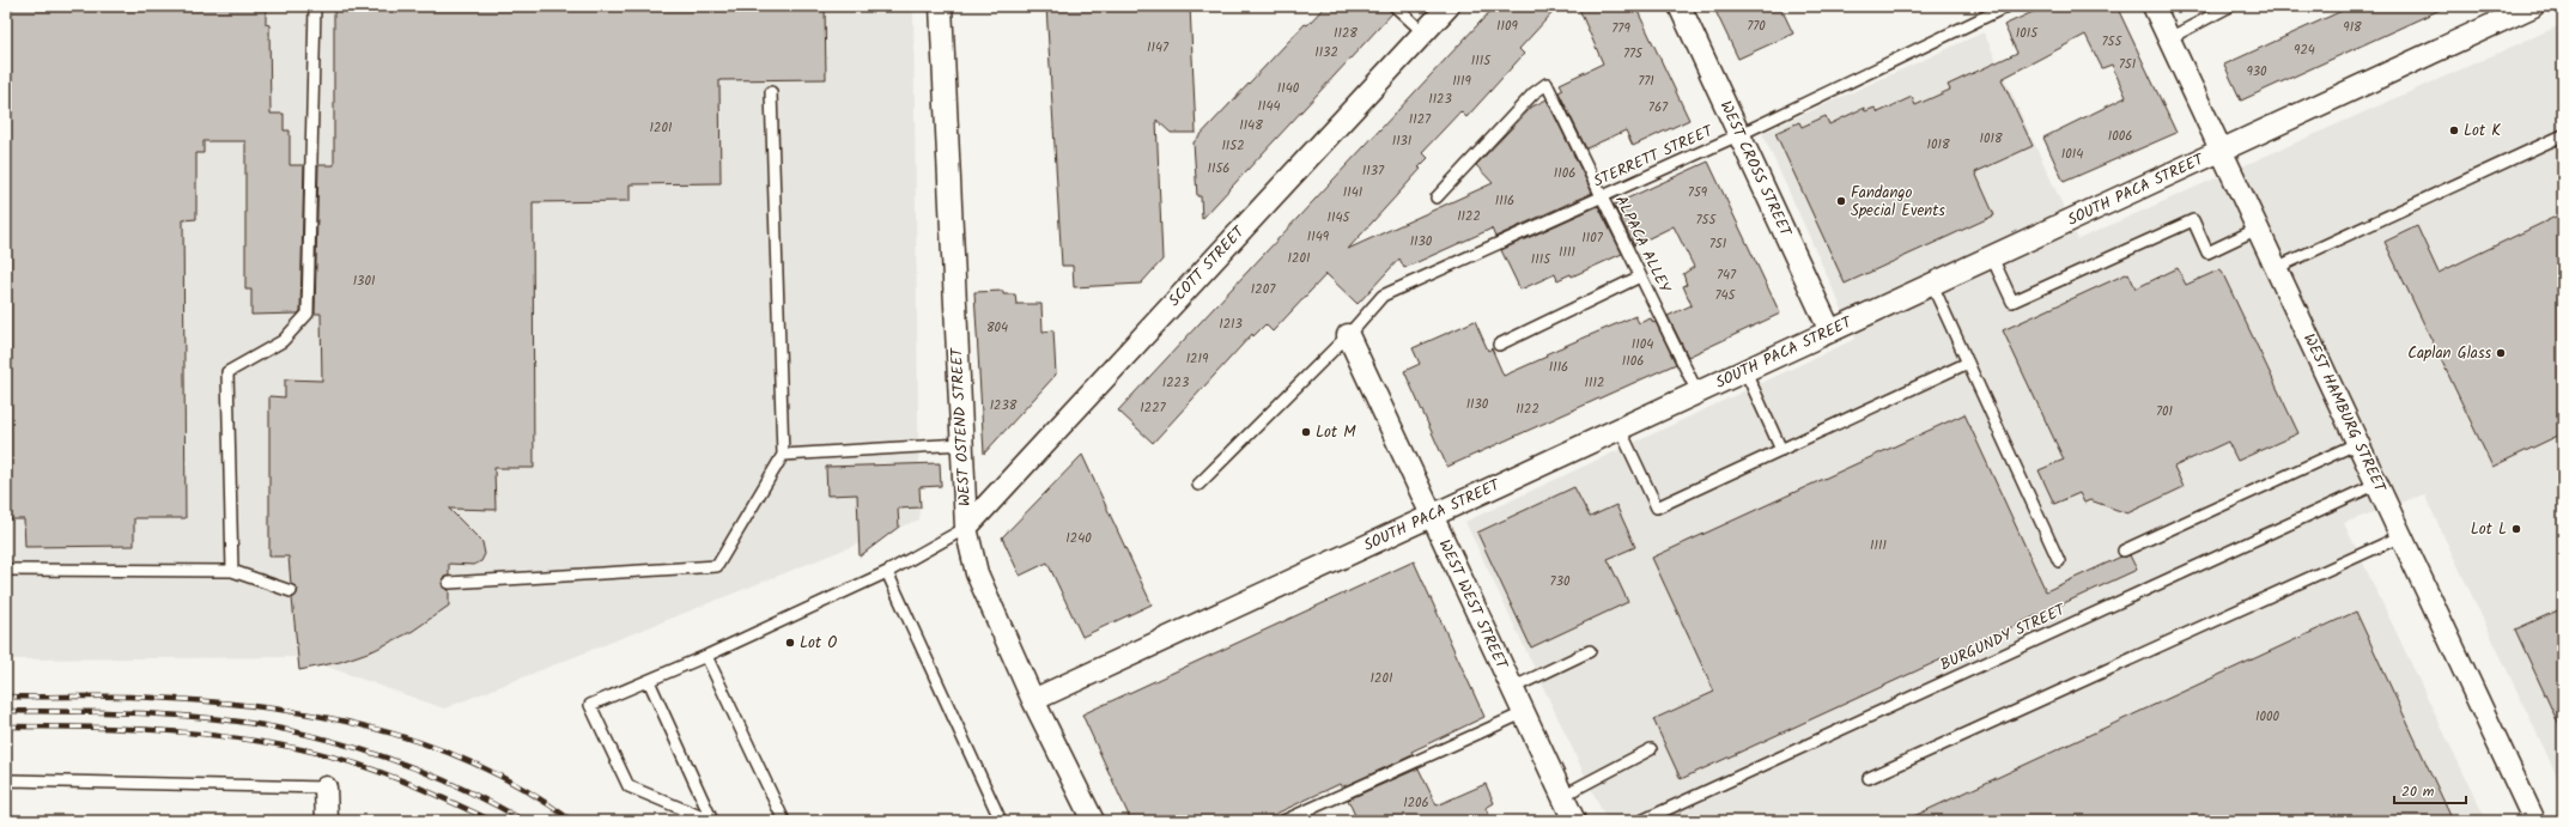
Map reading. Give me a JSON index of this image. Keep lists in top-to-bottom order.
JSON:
{
  "streets": {
    "street": [
      "WEST CROSS STREET",
      "SOUTH PACA STREET",
      "SCOTT STREET",
      "WEST HAMBURG STREET",
      "WEST OSTEND STREET",
      "WEST WEST STREET"
    ],
    "lane": ["STERRETT STREET", "ALPACA ALLEY", "BURGUNDY STREET"]
  },
  "crossings": [
    ["STERRETT STREET", "WEST CROSS STREET"],
    ["STERRETT STREET", "ALPACA ALLEY"],
    ["STERRETT STREET", "WEST WEST STREET"],
    ["WEST CROSS STREET", "SOUTH PACA STREET"],
    ["SOUTH PACA STREET", "ALPACA ALLEY"],
    ["SOUTH PACA STREET", "WEST HAMBURG STREET"],
    ["SOUTH PACA STREET", "WEST OSTEND STREET"],
    ["SOUTH PACA STREET", "WEST WEST STREET"],
    ["SCOTT STREET", "WEST OSTEND STREET"],
    ["WEST HAMBURG STREET", "BURGUNDY STREET"]
  ],
  "places": [
    "Lot K",
    "Fandango Special Events",
    "Caplan Glass",
    "Lot M",
    "Lot L",
    "Lot O"
  ],
  "house_numbers": [
    "1109",
    "770",
    "918",
    "779",
    "1128",
    "1015",
    "755",
    "1147",
    "924",
    "1132",
    "775",
    "1115",
    "751",
    "930",
    "1119",
    "771",
    "1140",
    "1123",
    "1144",
    "767",
    "1127",
    "1148",
    "1201",
    "1006",
    "1018",
    "1131",
    "1018",
    "1152",
    "1014",
    "1156",
    "1137",
    "1106",
    "1141",
    "759",
    "1116",
    "1122",
    "1145",
    "755",
    "1149",
    "1107",
    "1130",
    "751",
    "1111",
    "1201",
    "1115",
    "747",
    "1301",
    "1207",
    "745",
    "1213",
    "804",
    "1104",
    "1219",
    "1106",
    "1116",
    "1223",
    "1112",
    "1130",
    "1238",
    "1227",
    "1122",
    "701",
    "1240",
    "1111",
    "730",
    "1201",
    "1000",
    "1206"
  ],
  "scale_bar": "20 m"
}
